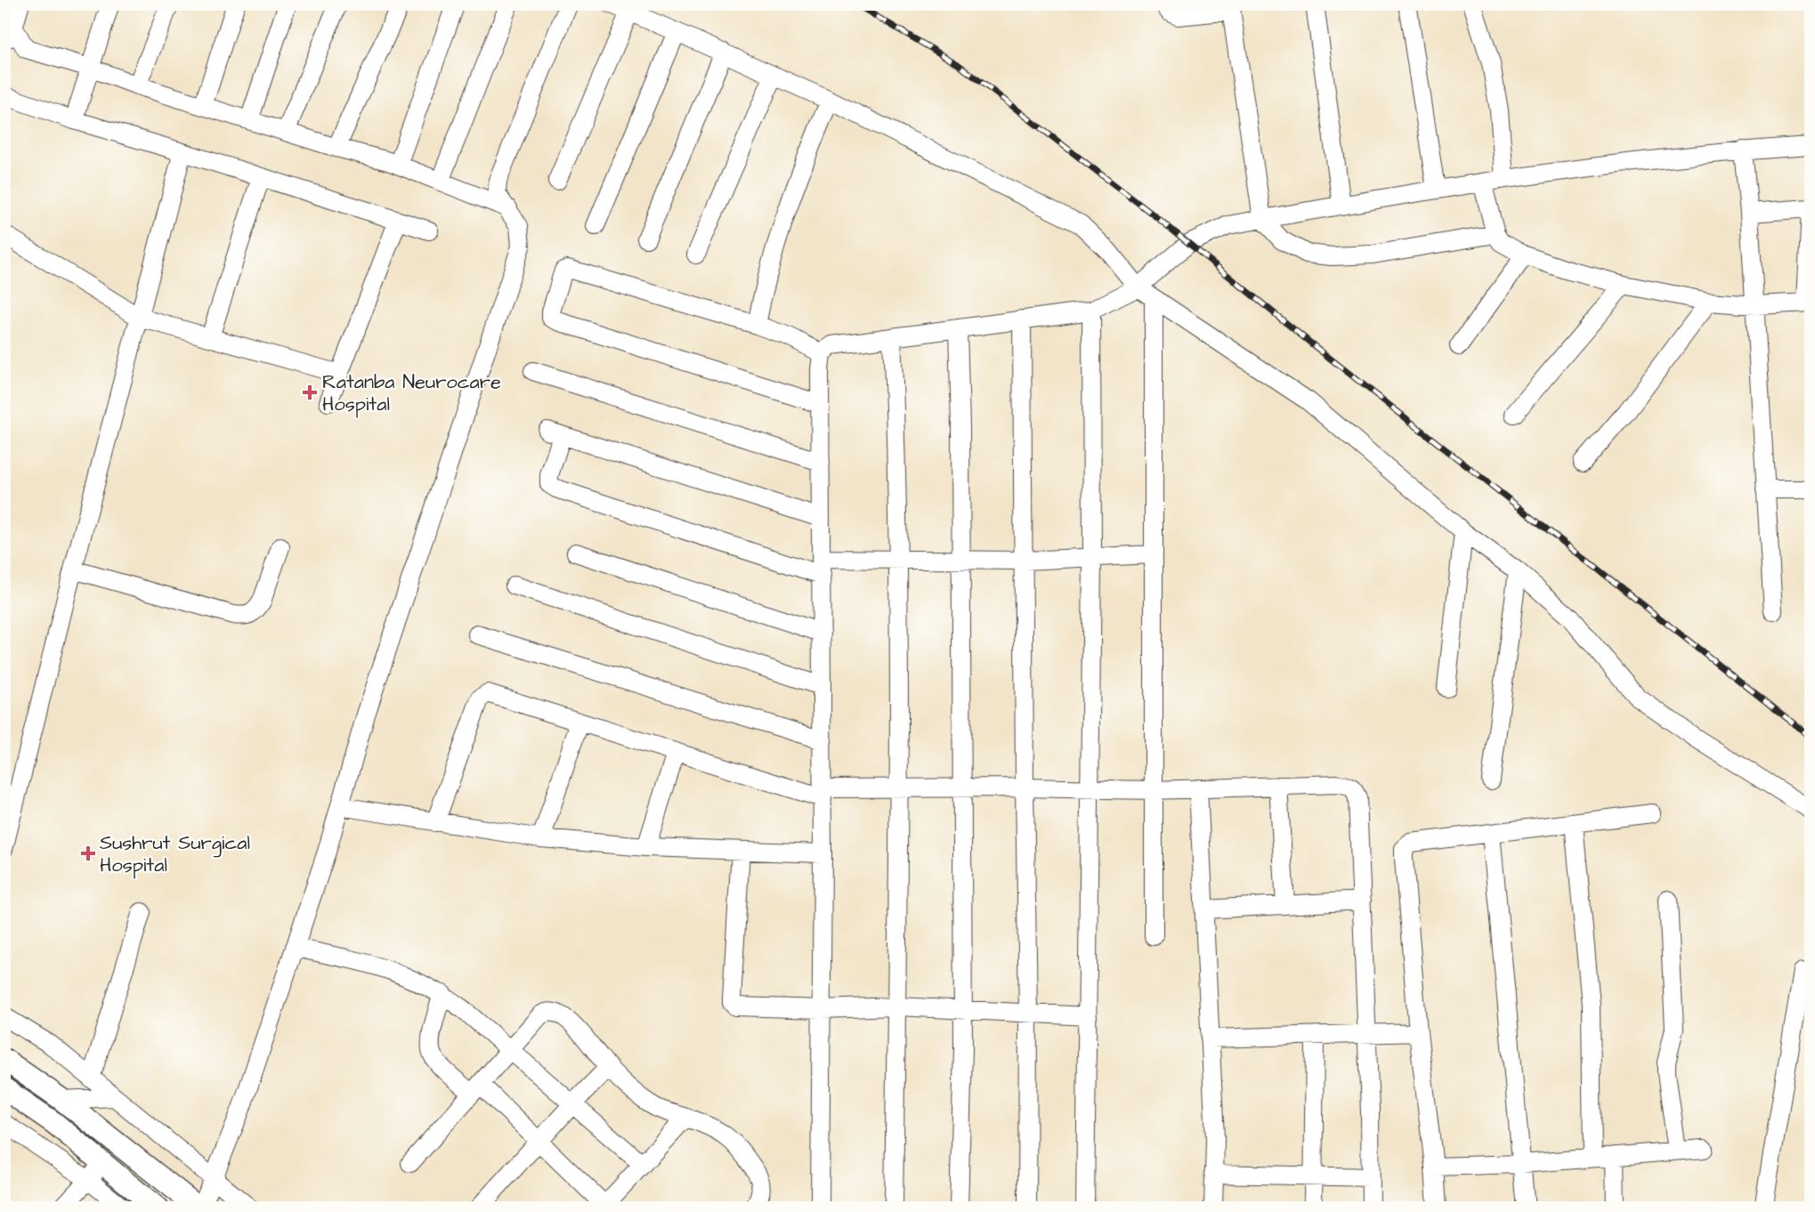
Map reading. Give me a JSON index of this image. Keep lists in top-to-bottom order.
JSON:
{
  "places": {
    "health": ["Ratanba Neurocare Hospital", "Sushrut Surgical Hospital"]
  }
}
